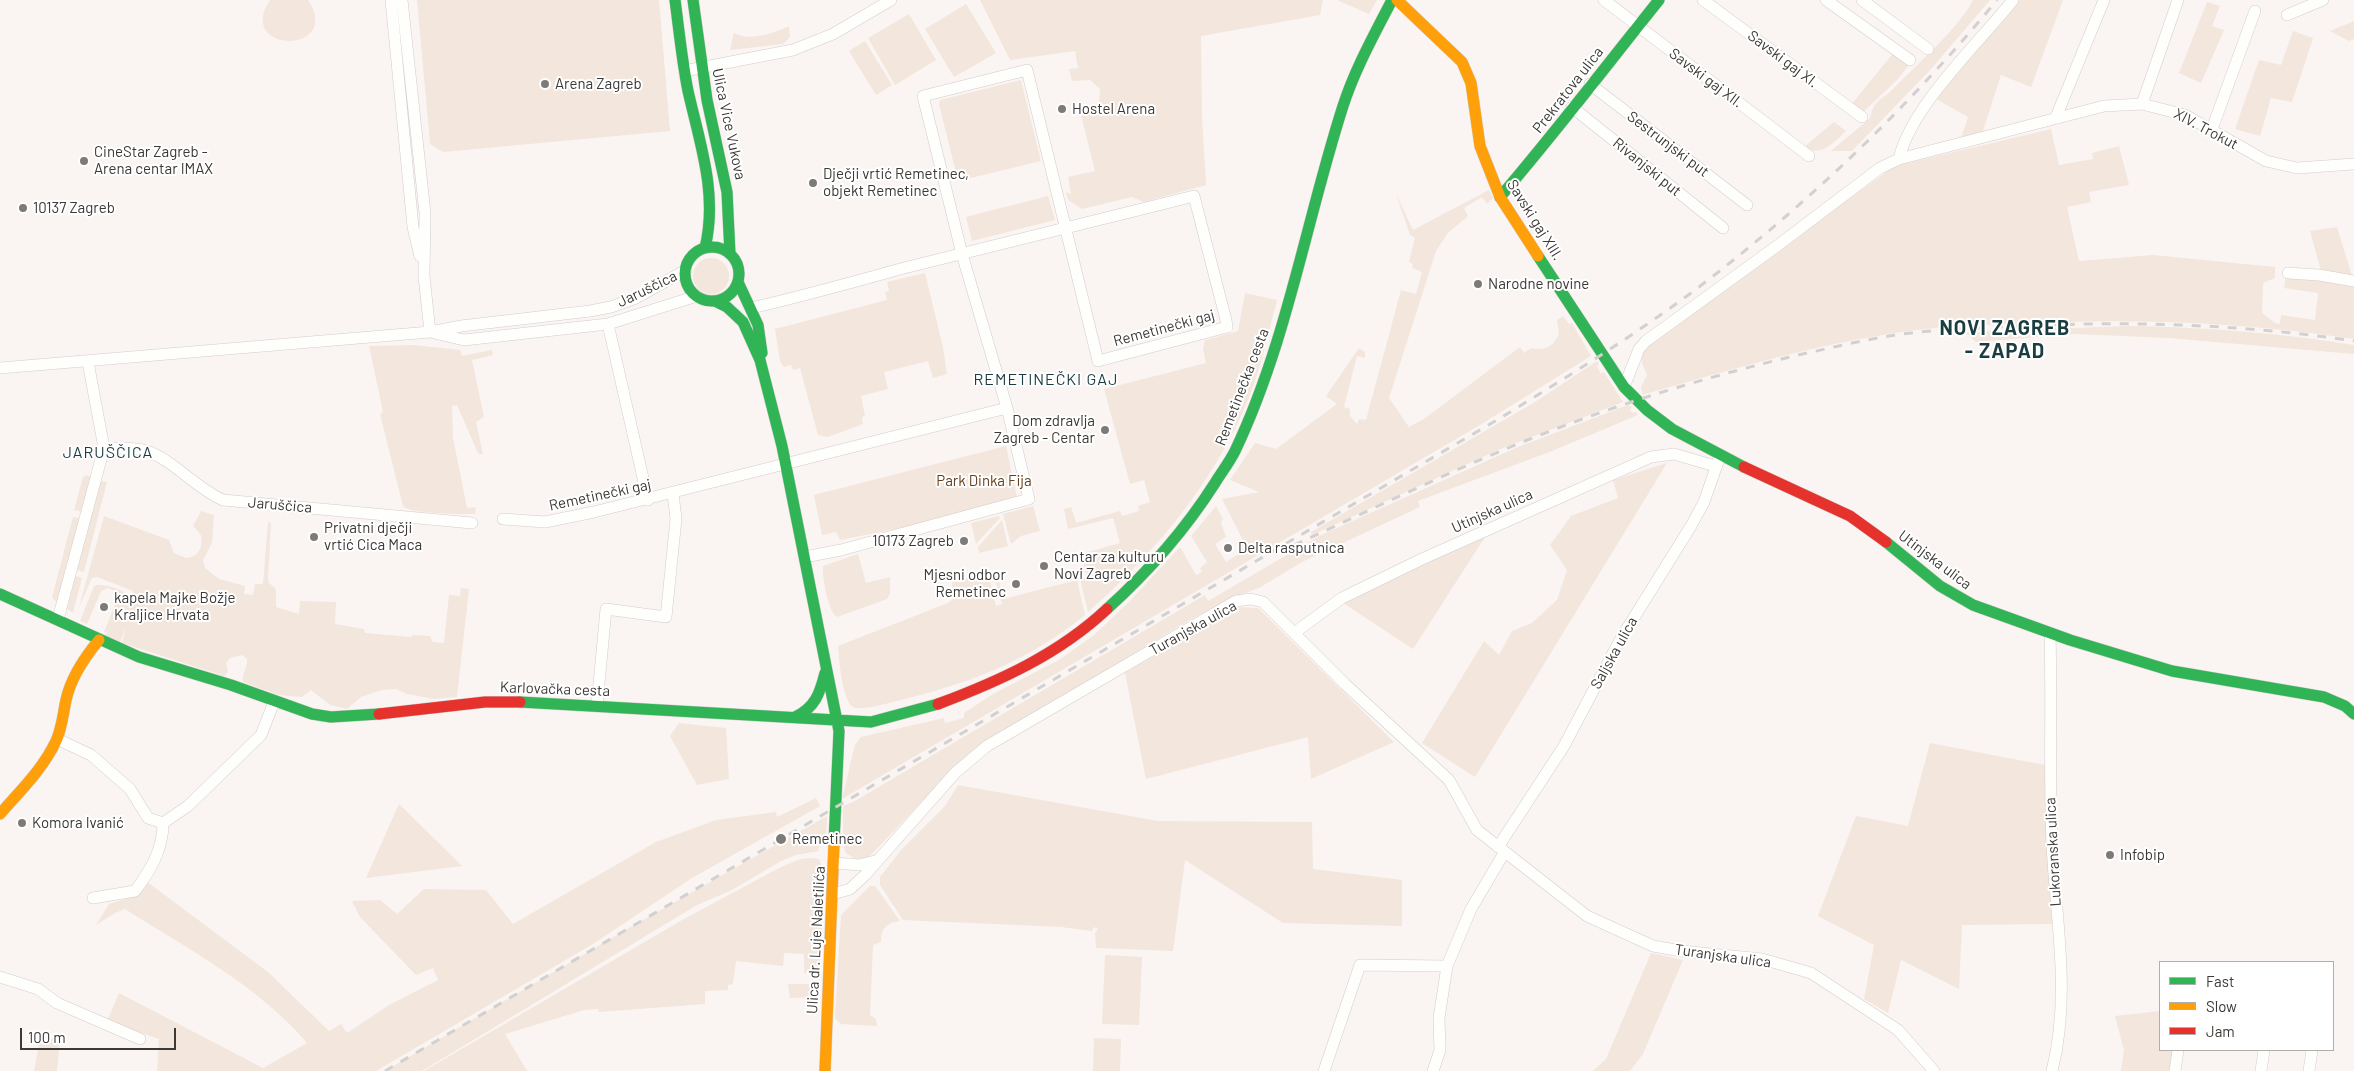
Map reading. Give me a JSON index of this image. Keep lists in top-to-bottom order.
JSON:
{
  "streets": {
    "street": [
      "Savski gaj XI.",
      "Savski gaj XII.",
      "Prekratova ulica",
      "Ulica Vice Vukova",
      "XIV. Trokut",
      "Sestrunjski put",
      "Rivanjski put",
      "Savski gaj XIII.",
      "Jaruščica",
      "Remetinečki gaj",
      "Remetinečka cesta",
      "Utinjska ulica",
      "Turanjska ulica",
      "Saljska ulica",
      "Karlovačka cesta",
      "Lukoranska ulica",
      "Ulica dr. Luje Naletilića"
    ]
  },
  "crossings": [
    ["Savski gaj XII.", "Prekratova ulica"],
    ["Prekratova ulica", "Sestrunjski put"],
    ["Prekratova ulica", "Rivanjski put"],
    ["Prekratova ulica", "Savski gaj XIII."],
    ["Ulica Vice Vukova", "Jaruščica"],
    ["XIV. Trokut", "Utinjska ulica"],
    ["Savski gaj XIII.", "Utinjska ulica"],
    ["Jaruščica", "Remetinečki gaj"],
    ["Remetinečki gaj", "Karlovačka cesta"],
    ["Remetinečka cesta", "Karlovačka cesta"],
    ["Remetinečka cesta", "Ulica dr. Luje Naletilića"],
    ["Utinjska ulica", "Turanjska ulica"],
    ["Utinjska ulica", "Saljska ulica"],
    ["Utinjska ulica", "Lukoranska ulica"],
    ["Turanjska ulica", "Saljska ulica"],
    ["Turanjska ulica", "Ulica dr. Luje Naletilića"],
    ["Karlovačka cesta", "Ulica dr. Luje Naletilića"]
  ],
  "districts": ["NOVI ZAGREB - ZAPAD", "REMETINEČKI GAJ", "JARUŠČICA"],
  "parks": ["Park Dinka Fija"],
  "places": [
    "Arena Zagreb",
    "Hostel Arena",
    "CineStar Zagreb - Arena centar IMAX",
    "Dječji vrtić Remetinec, objekt Remetinec",
    "10137 Zagreb",
    "Narodne novine",
    "Dom zdravlja Zagreb - Centar",
    "Privatni dječji vrtić Cica Maca",
    "10173 Zagreb",
    "Delta rasputnica",
    "Centar za kulturu Novi Zagreb",
    "Mjesni odbor Remetinec",
    "kapela Majke Božje Kraljice Hrvata",
    "Komora Ivanić",
    "Remetinec",
    "Infobip"
  ],
  "legend": ["Fast", "Slow", "Jam"],
  "scale_bar": "100 m"
}
